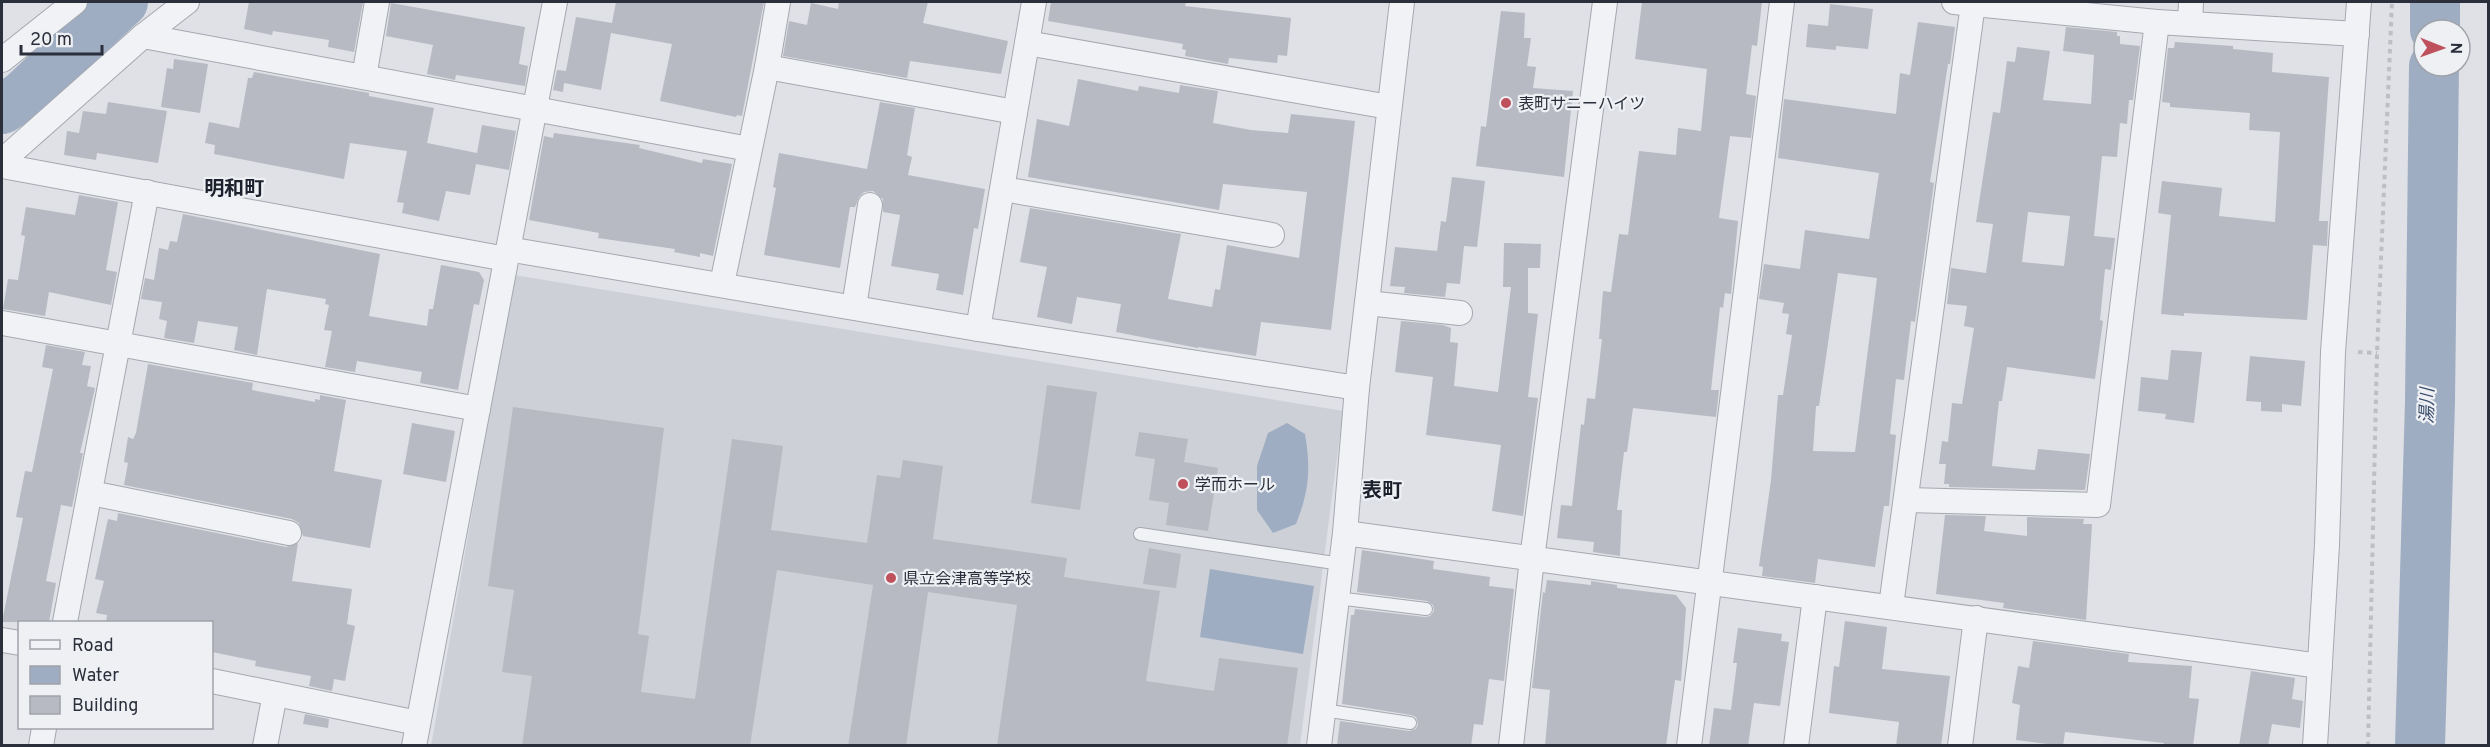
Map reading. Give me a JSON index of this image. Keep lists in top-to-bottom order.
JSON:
{
  "districts": ["明和町", "表町"],
  "water": ["湯川"],
  "places": ["表町サニーハイツ", "学而ホール", "県立会津高等学校"],
  "legend": ["Road", "Water", "Building"],
  "scale_bar": "20 m",
  "north": "right"
}
